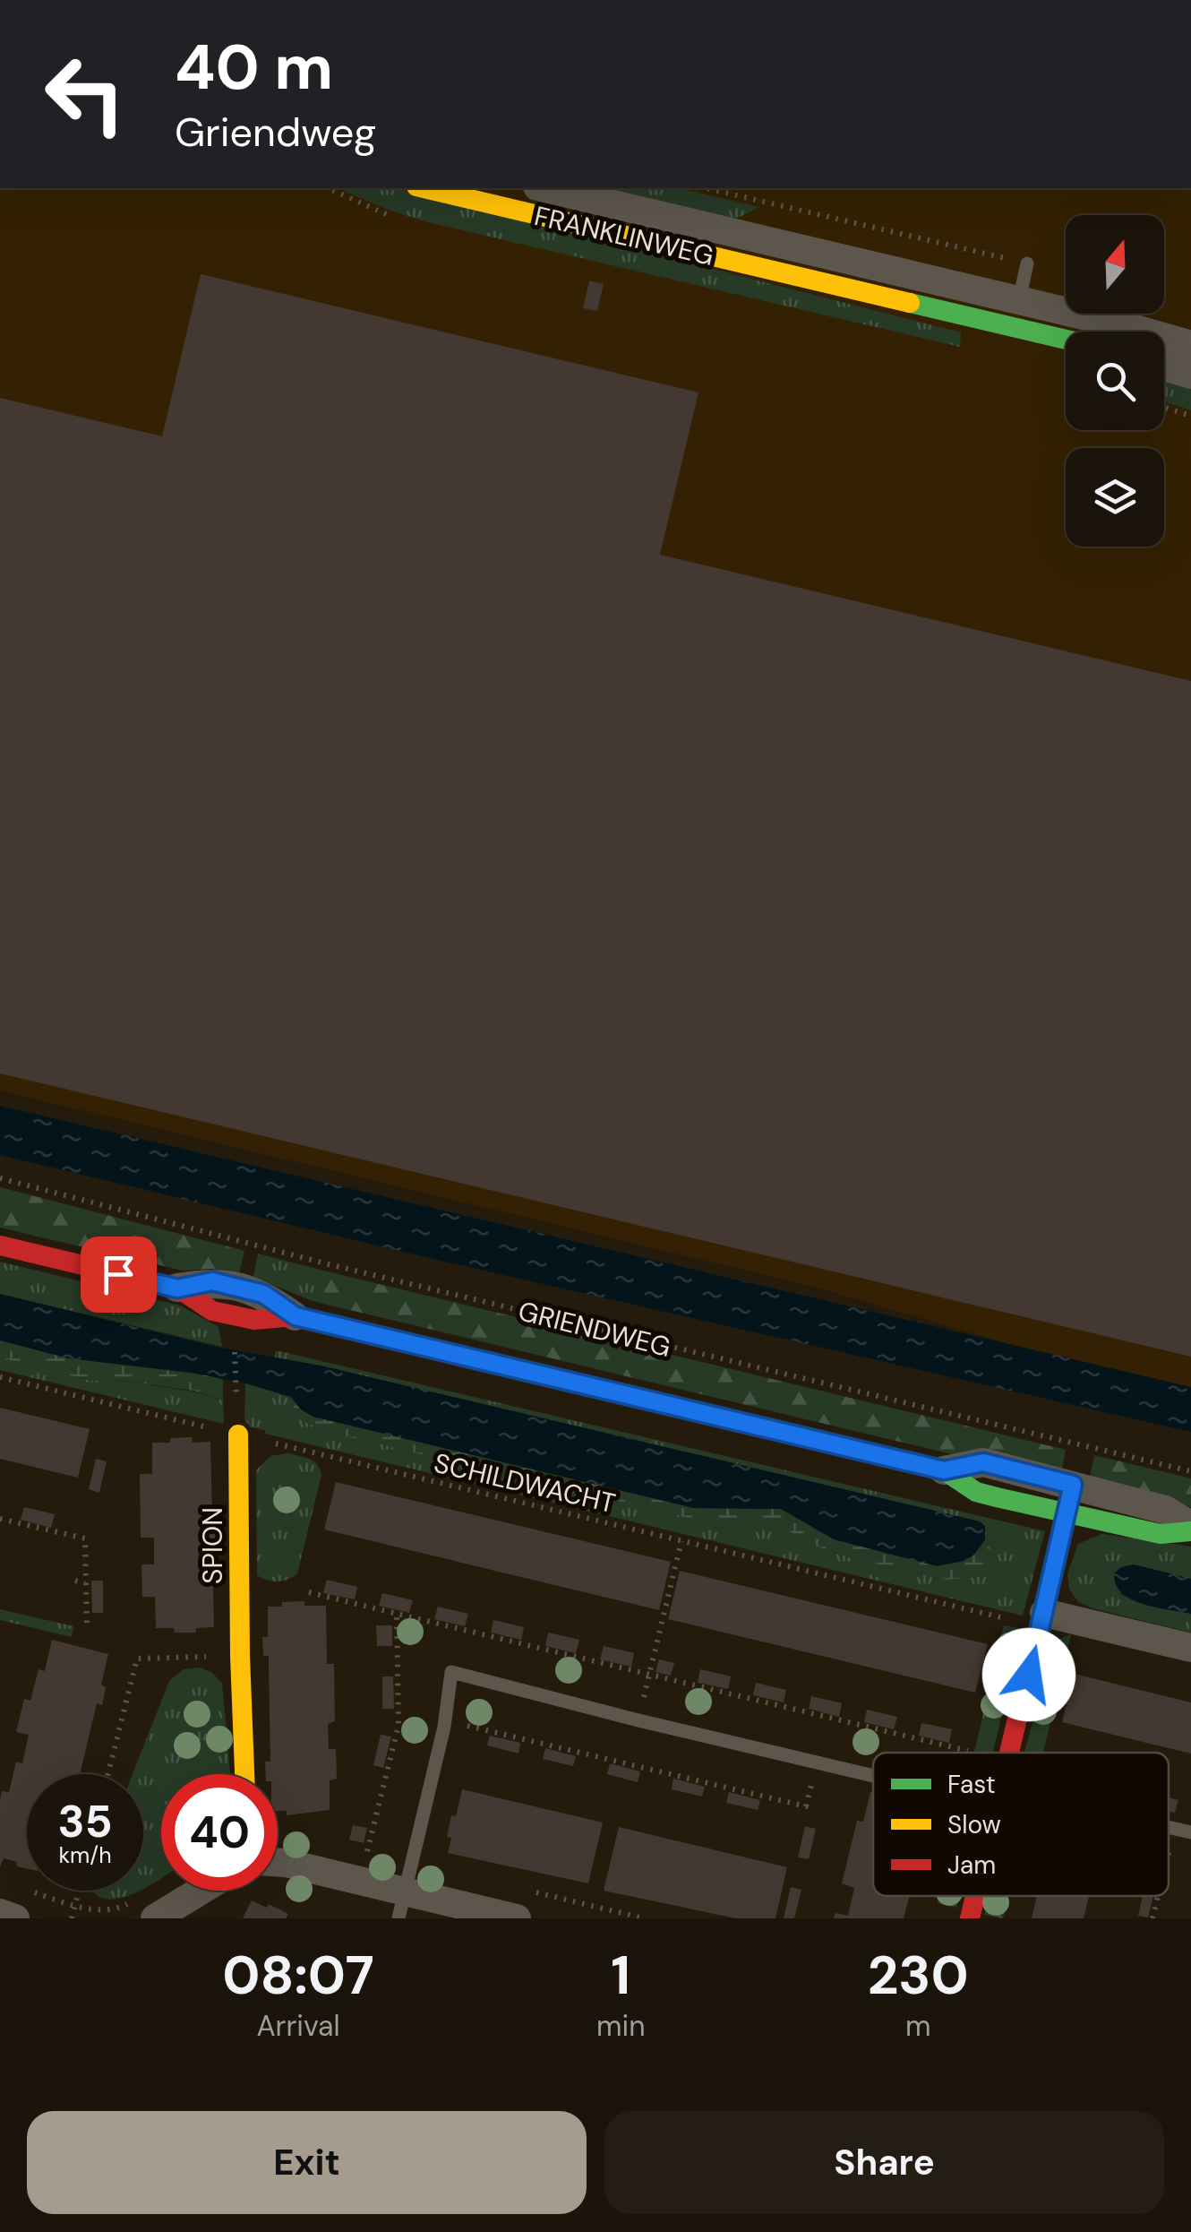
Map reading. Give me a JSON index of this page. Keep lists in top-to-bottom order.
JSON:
{
  "streets": {
    "street": ["FRANKLINWEG", "GRIENDWEG", "SPION"],
    "path": ["SCHILDWACHT"]
  },
  "crossings": [
    ["SCHILDWACHT", "SPION"]
  ],
  "legend": ["Fast", "Slow", "Jam"],
  "north": "top",
  "page": {
    "turn": ["40 m", "Griendweg"],
    "speed": "35 km/h",
    "limit": "40",
    "eta": [
      "08:07",
      "Arrival",
      "1",
      "min",
      "230",
      "m"
    ],
    "buttons": ["Exit", "Share"]
  }
}
